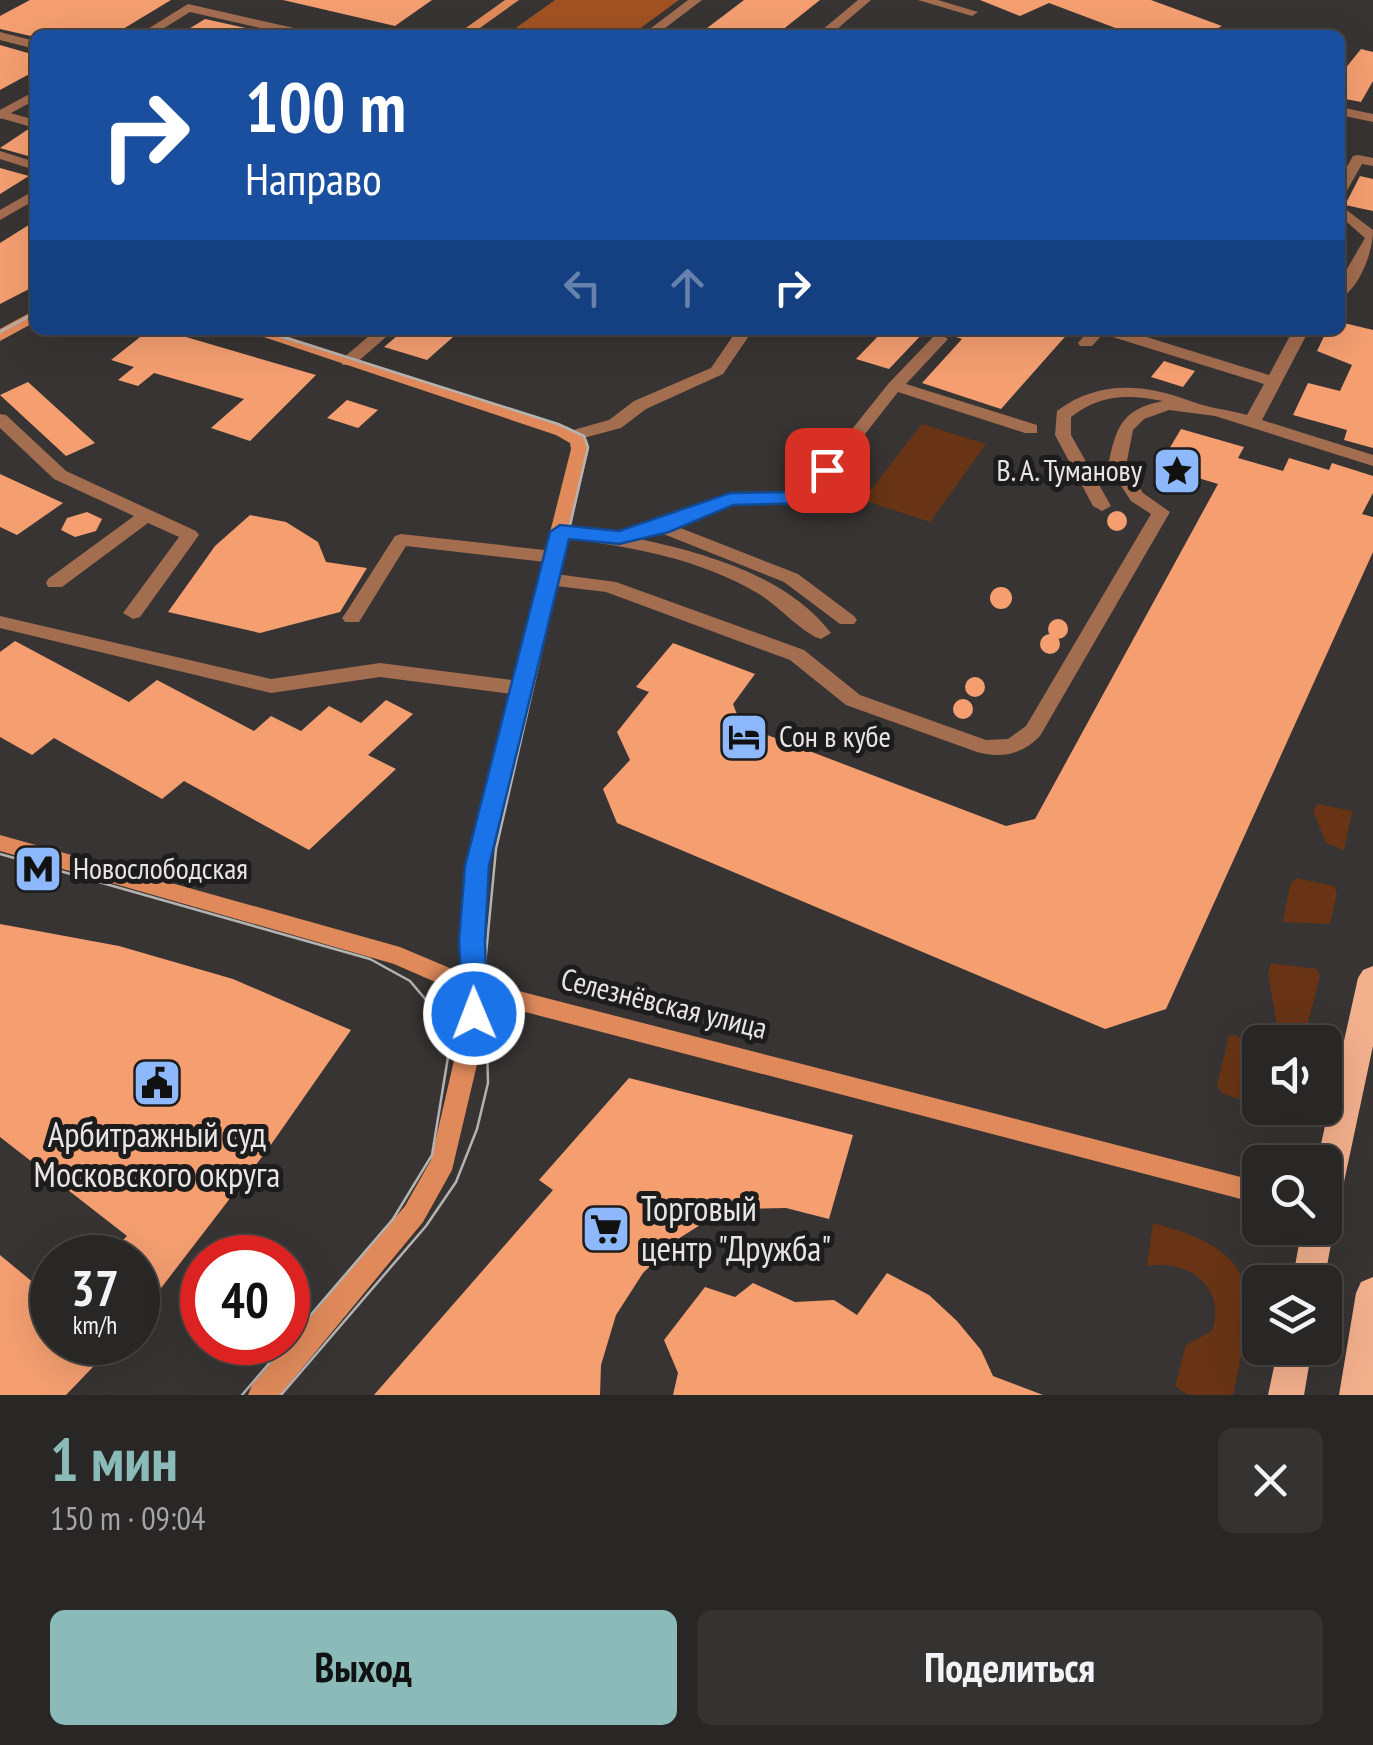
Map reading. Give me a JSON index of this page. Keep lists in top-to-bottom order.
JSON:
{
  "streets": {
    "street": ["Селезнёвская улица"]
  },
  "places": {
    "place": ["В. А. Туманову"],
    "hotel": ["Сон в кубе"],
    "metro station": ["Новослободская"],
    "public building": ["Арбитражный суд Московского округа"],
    "supermarket": ["Торговый центр \"Дружба\""]
  },
  "page": {
    "turn": ["100 m", "Направо"],
    "speed": "37 km/h",
    "limit": "40",
    "heading": ["1 мин", "150 m · 09:04"],
    "buttons": ["Выход", "Поделиться"]
  }
}
